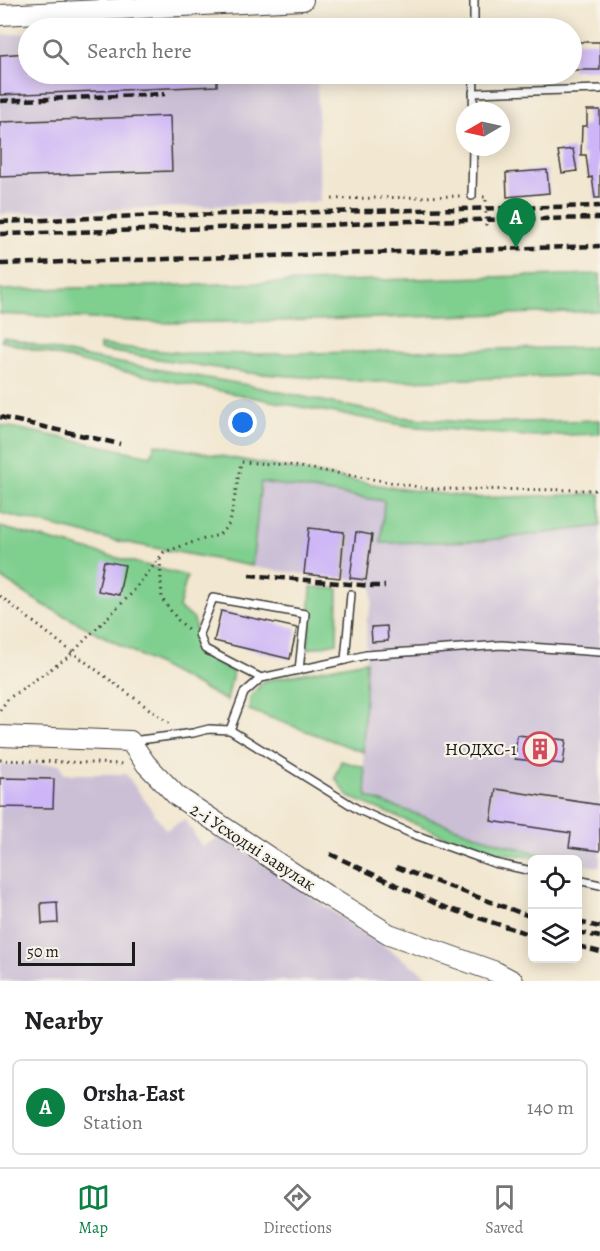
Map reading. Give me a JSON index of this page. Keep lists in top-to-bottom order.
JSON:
{
  "streets": {
    "street": ["2-і Усходні завулак"]
  },
  "places": {
    "building": ["НОДХС-1"]
  },
  "scale_bar": "50 m",
  "north": "left",
  "page": {
    "search": "Search here",
    "pins": "A",
    "scale": "50 m",
    "heading": "Nearby",
    "list": [
      {
        "mark": "A",
        "name": "Orsha-East",
        "note": "Station",
        "value": "140 m"
      }
    ],
    "nav": ["Map", "Directions", "Saved"]
  }
}
